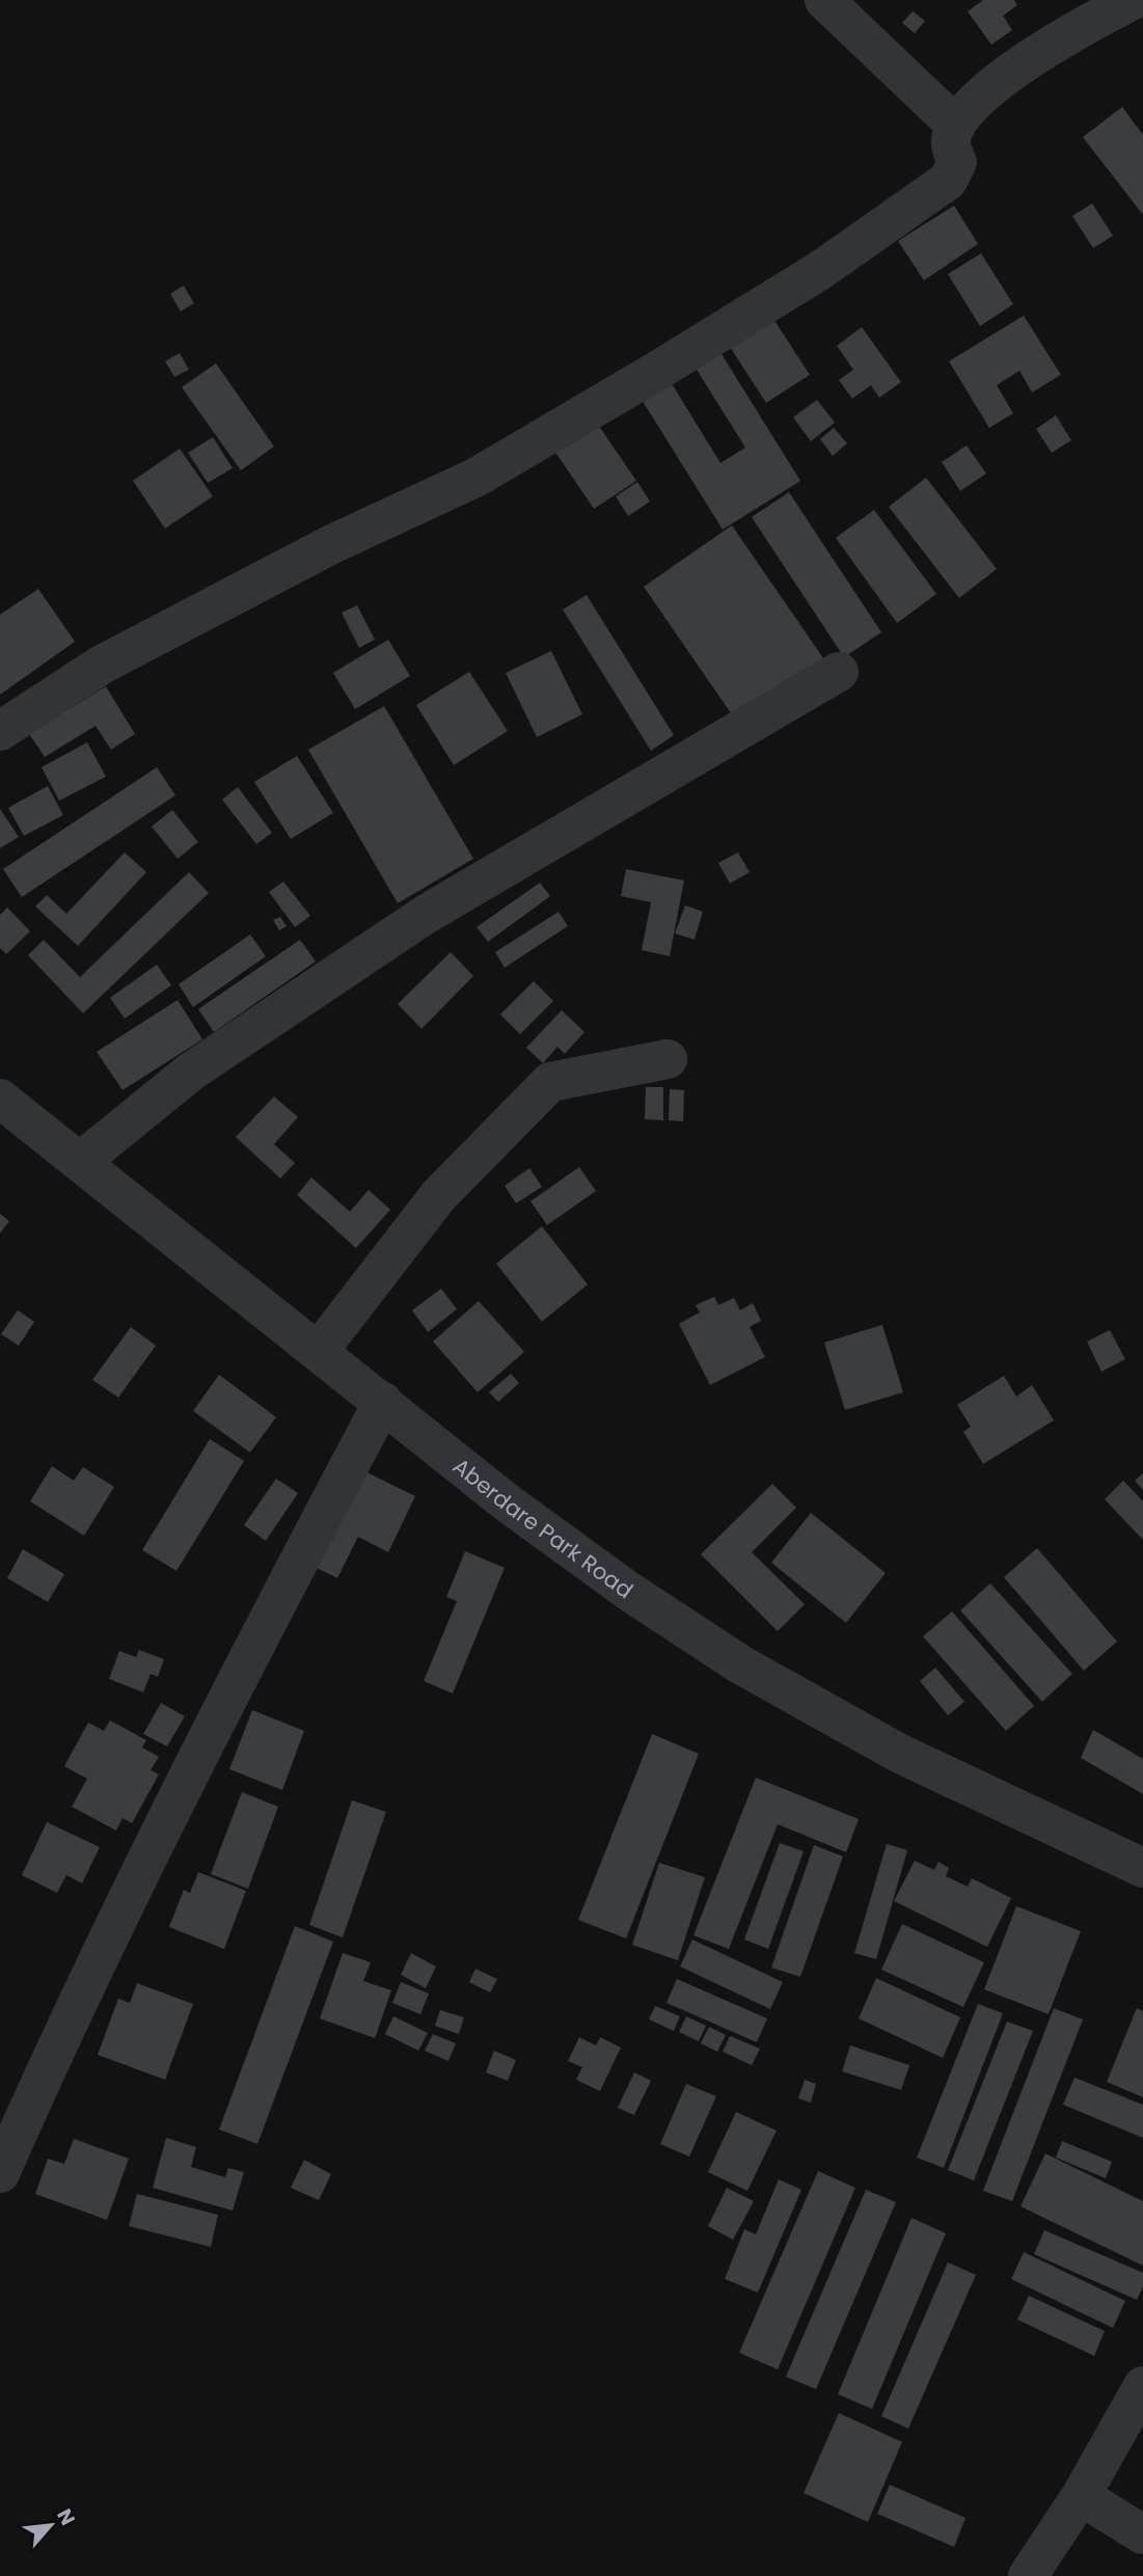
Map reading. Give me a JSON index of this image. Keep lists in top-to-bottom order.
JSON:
{
  "streets": {
    "street": ["Aberdare Park Road"]
  },
  "north": "top right"
}
